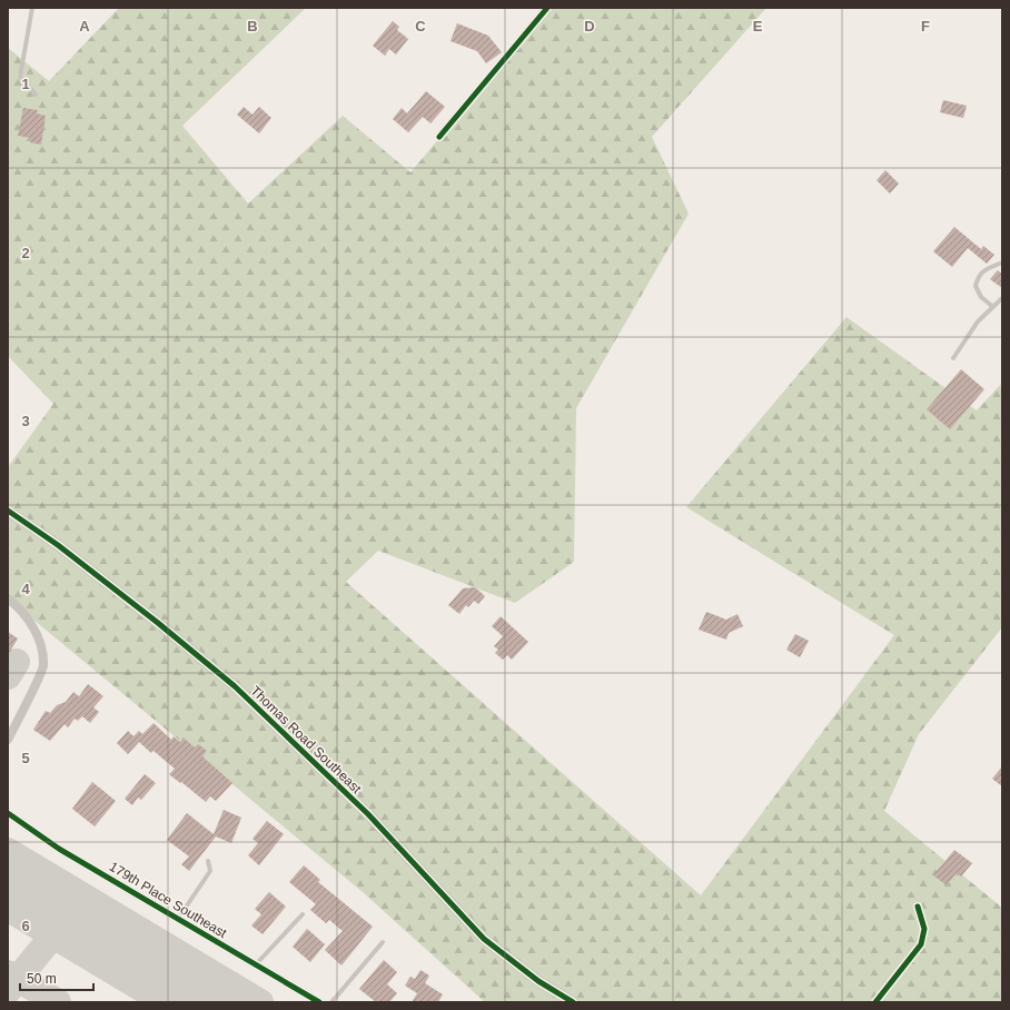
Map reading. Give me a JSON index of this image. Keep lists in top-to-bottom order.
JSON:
{
  "streets": {
    "street": ["Thomas Road Southeast", "179th Place Southeast"]
  },
  "scale_bar": "50 m",
  "grid": {
    "columns": [
      "A",
      "B",
      "C",
      "D",
      "E",
      "F"
    ],
    "rows": [
      "1",
      "2",
      "3",
      "4",
      "5",
      "6"
    ]
  }
}
